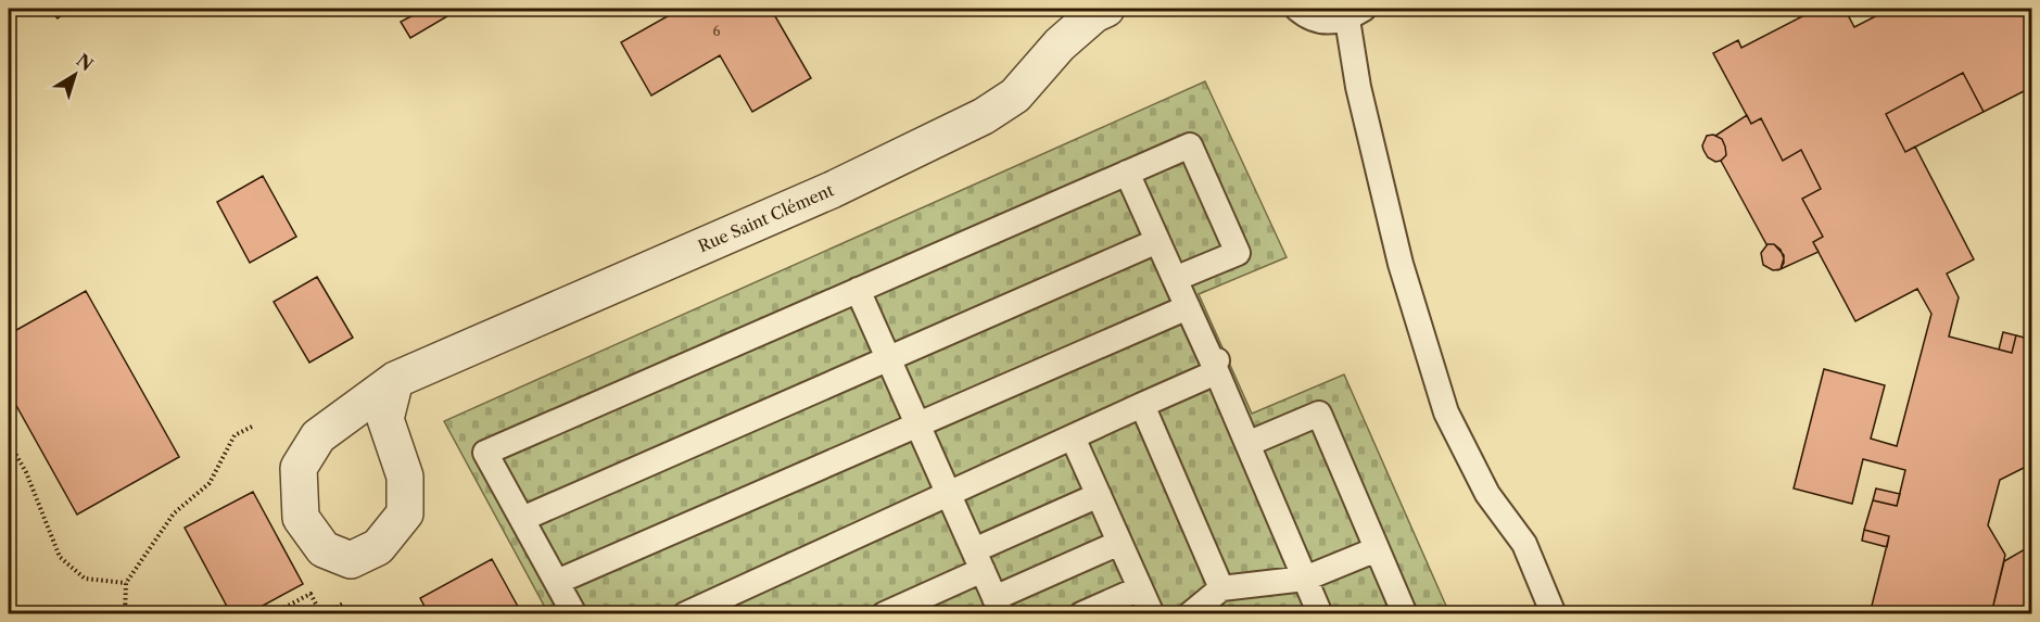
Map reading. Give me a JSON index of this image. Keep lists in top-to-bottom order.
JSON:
{
  "streets": {
    "street": ["Rue Saint Clément"]
  },
  "house_numbers": ["6"],
  "north": "top right"
}
